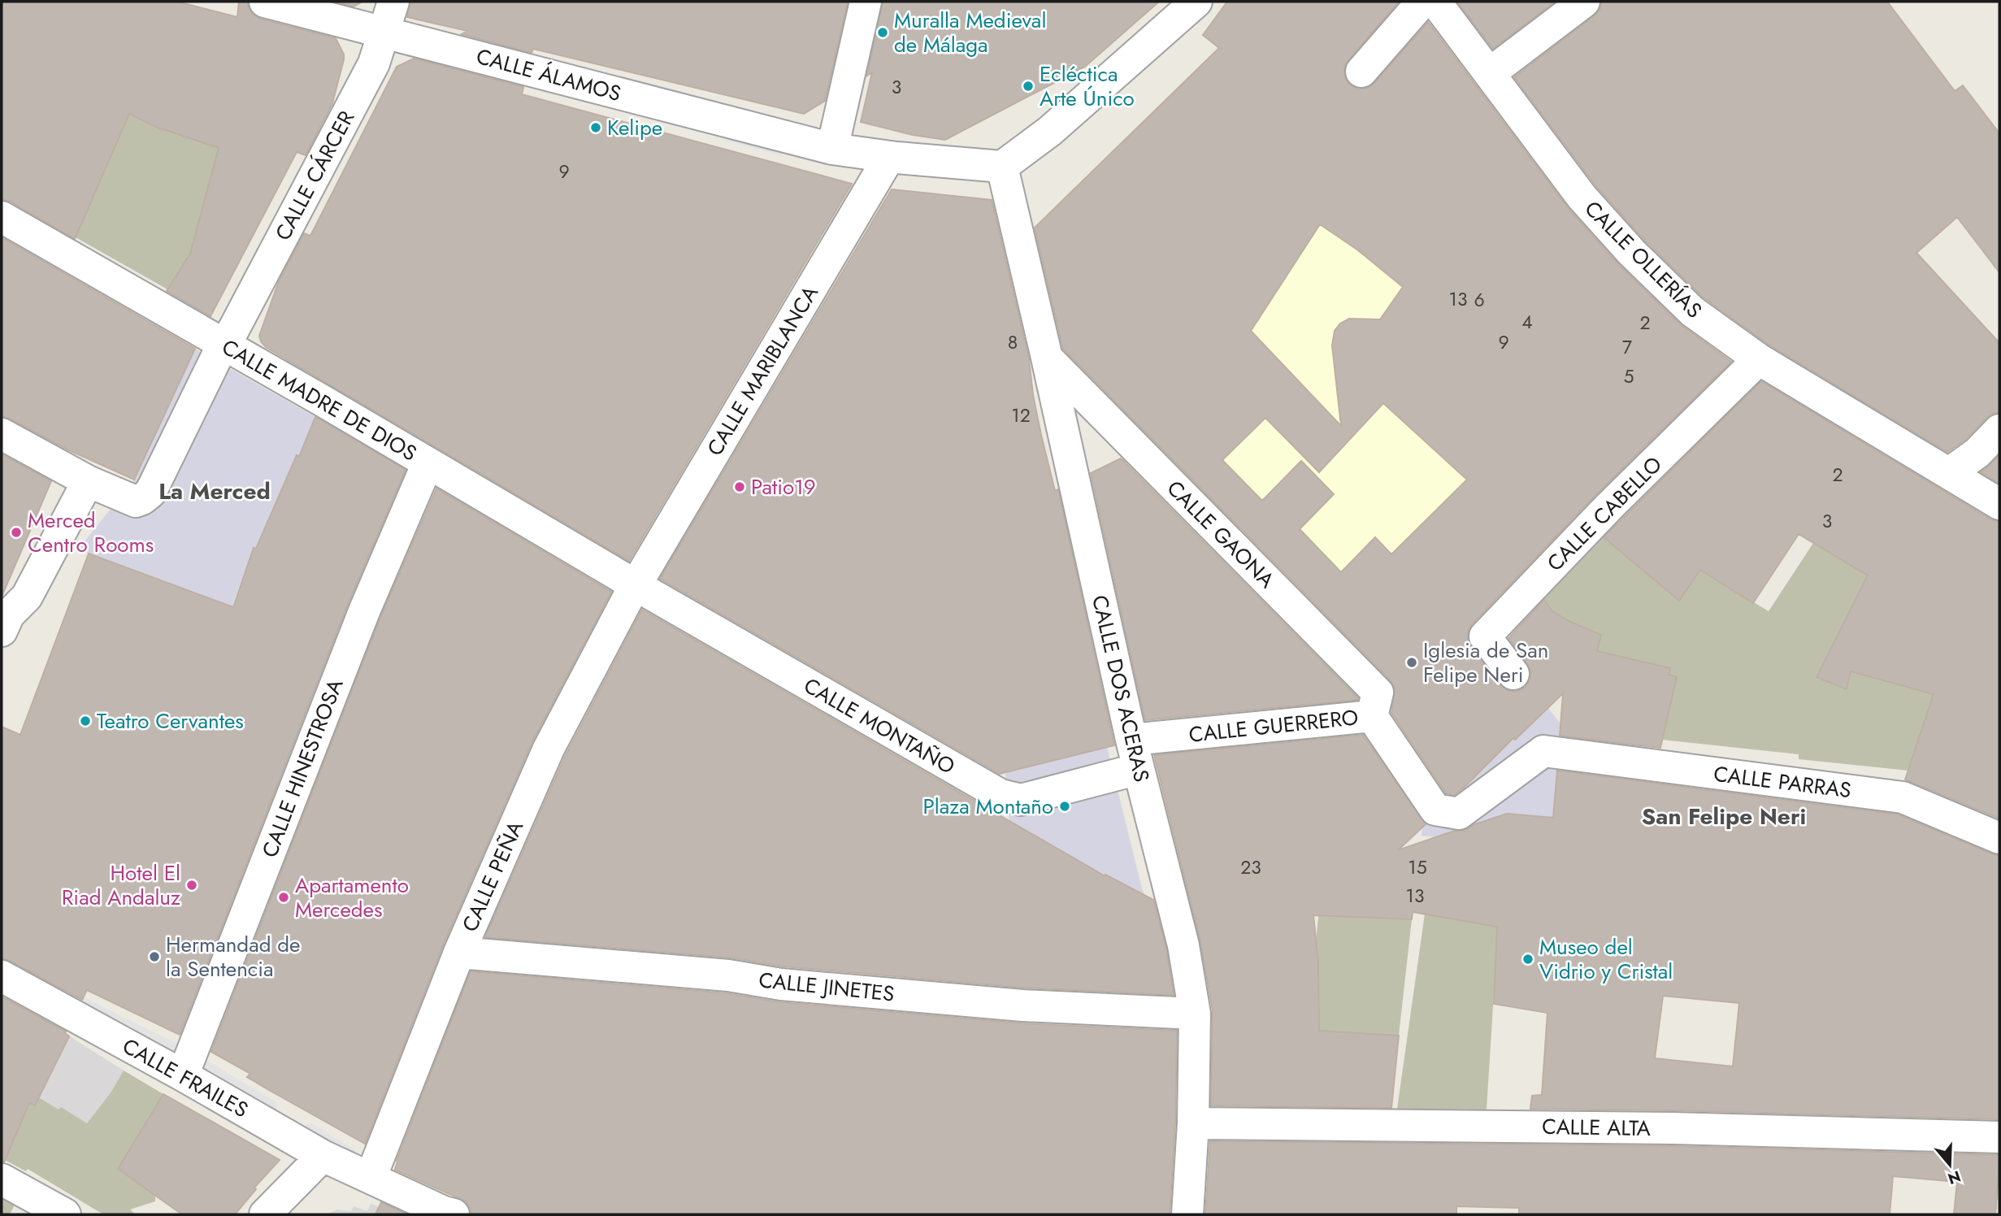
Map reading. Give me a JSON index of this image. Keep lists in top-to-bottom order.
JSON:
{
  "streets": {
    "street": [
      "CALLE ÁLAMOS",
      "CALLE CÁRCER",
      "CALLE OLLERÍAS",
      "CALLE MARIBLANCA",
      "CALLE MADRE DE DIOS",
      "CALLE CABELLO",
      "CALLE GAONA",
      "CALLE DOS ACERAS",
      "CALLE MONTAÑO",
      "CALLE GUERRERO",
      "CALLE HINESTROSA",
      "CALLE PARRAS",
      "CALLE PEÑA",
      "CALLE JINETES",
      "CALLE FRAILES",
      "CALLE ALTA"
    ]
  },
  "crossings": [
    ["CALLE ÁLAMOS", "CALLE CÁRCER"],
    ["CALLE ÁLAMOS", "CALLE MARIBLANCA"],
    ["CALLE ÁLAMOS", "CALLE DOS ACERAS"],
    ["CALLE CÁRCER", "CALLE MADRE DE DIOS"],
    ["CALLE OLLERÍAS", "CALLE CABELLO"],
    ["CALLE MARIBLANCA", "CALLE MADRE DE DIOS"],
    ["CALLE MARIBLANCA", "CALLE MONTAÑO"],
    ["CALLE MARIBLANCA", "CALLE PEÑA"],
    ["CALLE MADRE DE DIOS", "CALLE MONTAÑO"],
    ["CALLE MADRE DE DIOS", "CALLE HINESTROSA"],
    ["CALLE MADRE DE DIOS", "CALLE PEÑA"],
    ["CALLE GAONA", "CALLE DOS ACERAS"],
    ["CALLE GAONA", "CALLE GUERRERO"],
    ["CALLE DOS ACERAS", "CALLE MONTAÑO"],
    ["CALLE DOS ACERAS", "CALLE GUERRERO"],
    ["CALLE DOS ACERAS", "CALLE JINETES"],
    ["CALLE DOS ACERAS", "CALLE ALTA"],
    ["CALLE MONTAÑO", "CALLE PEÑA"],
    ["CALLE GUERRERO", "CALLE PARRAS"],
    ["CALLE HINESTROSA", "CALLE FRAILES"],
    ["CALLE PEÑA", "CALLE JINETES"],
    ["CALLE PEÑA", "CALLE FRAILES"]
  ],
  "districts": ["La Merced", "San Felipe Neri"],
  "places": [
    "Muralla Medieval de Málaga",
    "Ecléctica Arte Único",
    "Kelipe",
    "Patio19",
    "Merced Centro Rooms",
    "Iglesia de San Felipe Neri",
    "Teatro Cervantes",
    "Plaza Montaño",
    "Hotel El Riad Andaluz",
    "Apartamento Mercedes",
    "Hermandad de la Sentencia",
    "Museo del Vidrio y Cristal"
  ],
  "house_numbers": [
    "3",
    "9",
    "13",
    "6",
    "4",
    "2",
    "8",
    "9",
    "7",
    "5",
    "12",
    "2",
    "3",
    "23",
    "15",
    "13"
  ],
  "north": "bottom"
}
